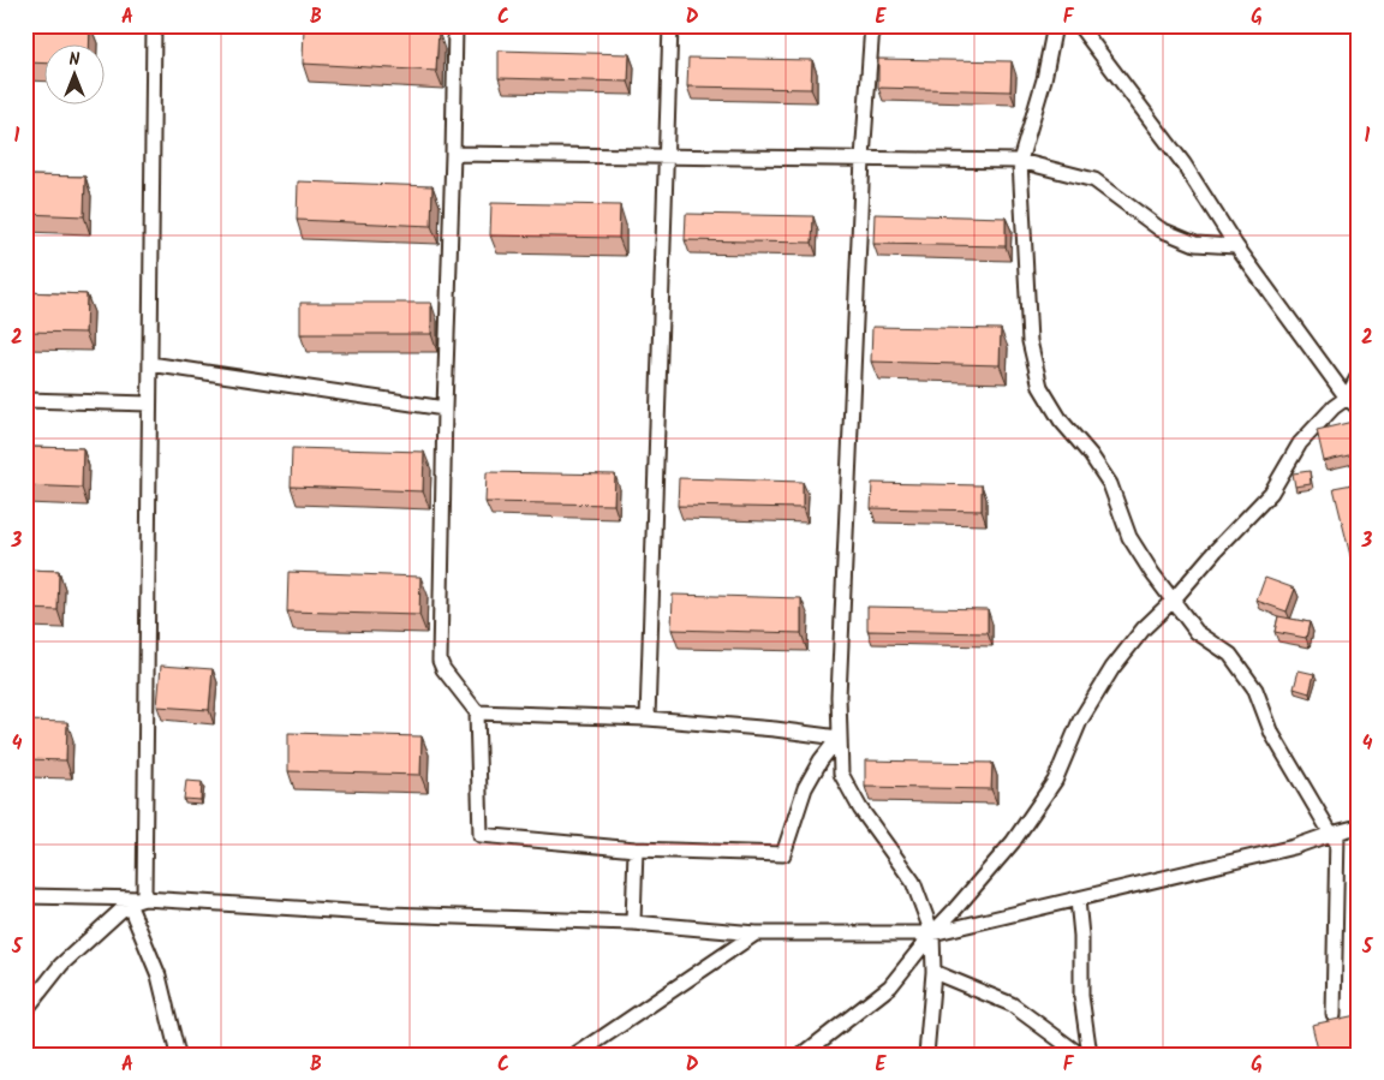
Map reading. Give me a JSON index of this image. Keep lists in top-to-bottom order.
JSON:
{
  "north": "top",
  "grid": {
    "columns": [
      "A",
      "B",
      "C",
      "D",
      "E",
      "F",
      "G"
    ],
    "rows": [
      "1",
      "2",
      "3",
      "4",
      "5"
    ]
  }
}
